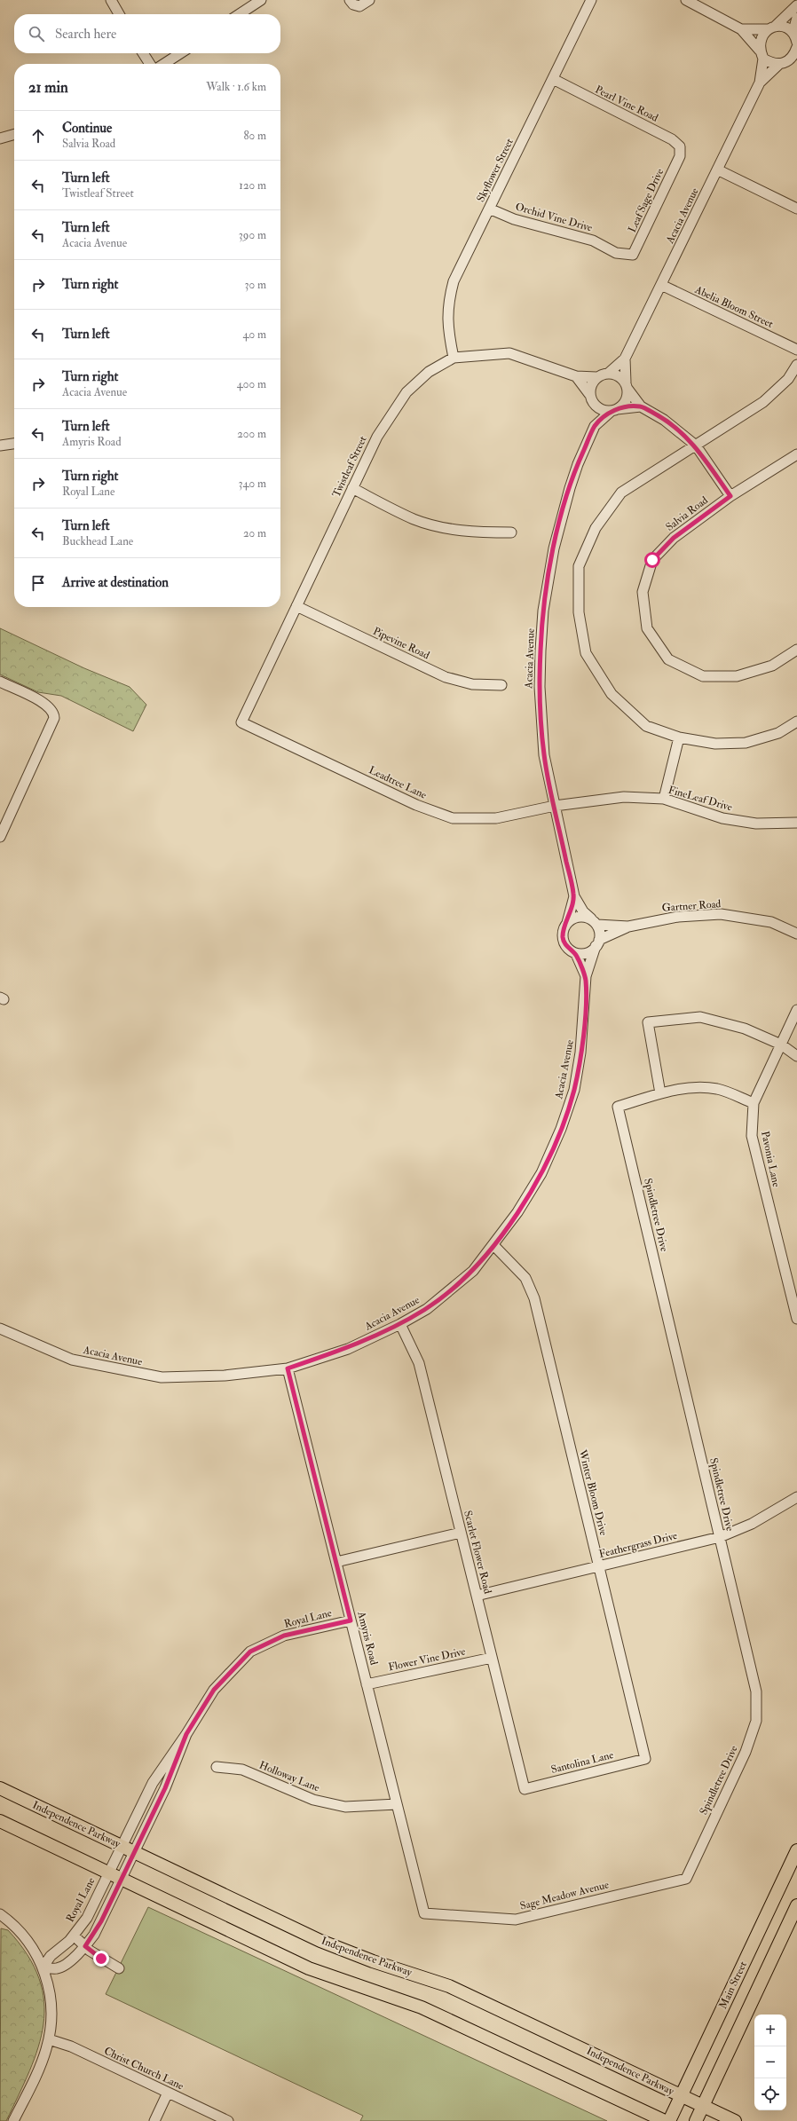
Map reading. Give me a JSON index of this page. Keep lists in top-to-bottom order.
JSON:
{
  "streets": {
    "main road": ["Independence Parkway", "Main Street"],
    "street": [
      "Pearl Vine Road",
      "Skyflower Street",
      "Leaf Sage Drive",
      "Acacia Avenue",
      "Orchid Vine Drive",
      "Abelia Bloom Street",
      "Twistleaf Street",
      "Salvia Road",
      "Pipevine Road",
      "Leadtree Lane",
      "FineLeaf Drive",
      "Gartner Road",
      "Pavonia Lane",
      "Spindletree Drive",
      "Winter Bloom Drive",
      "Feathergrass Drive",
      "Scarlet Flower Road",
      "Royal Lane",
      "Amyris Road",
      "Flower Vine Drive",
      "Santolina Lane",
      "Holloway Lane",
      "Sage Meadow Avenue",
      "Christ Church Lane"
    ]
  },
  "crossings": [
    ["Pearl Vine Road", "Skyflower Street"],
    ["Pearl Vine Road", "Leaf Sage Drive"],
    ["Skyflower Street", "Orchid Vine Drive"],
    ["Skyflower Street", "Twistleaf Street"],
    ["Leaf Sage Drive", "Orchid Vine Drive"],
    ["Acacia Avenue", "Abelia Bloom Street"],
    ["Acacia Avenue", "Twistleaf Street"],
    ["Acacia Avenue", "Leadtree Lane"],
    ["Acacia Avenue", "FineLeaf Drive"],
    ["Acacia Avenue", "Winter Bloom Drive"],
    ["Acacia Avenue", "Scarlet Flower Road"],
    ["Acacia Avenue", "Amyris Road"],
    ["Twistleaf Street", "Pipevine Road"],
    ["Twistleaf Street", "Leadtree Lane"],
    ["Leadtree Lane", "FineLeaf Drive"],
    ["Spindletree Drive", "Feathergrass Drive"],
    ["Spindletree Drive", "Sage Meadow Avenue"],
    ["Winter Bloom Drive", "Feathergrass Drive"],
    ["Winter Bloom Drive", "Santolina Lane"],
    ["Feathergrass Drive", "Scarlet Flower Road"],
    ["Scarlet Flower Road", "Flower Vine Drive"],
    ["Scarlet Flower Road", "Santolina Lane"],
    ["Royal Lane", "Amyris Road"],
    ["Royal Lane", "Independence Parkway"],
    ["Amyris Road", "Flower Vine Drive"],
    ["Amyris Road", "Holloway Lane"],
    ["Amyris Road", "Sage Meadow Avenue"],
    ["Independence Parkway", "Main Street"]
  ],
  "page": {
    "search": "Search here",
    "heading": ["21 min", "Walk · 1.6 km"],
    "list": [
      ["Continue", "Salvia Road", "80 m"],
      ["Turn left", "Twistleaf Street", "120 m"],
      ["Turn left", "Acacia Avenue", "390 m"],
      ["Turn right", "30 m"],
      ["Turn left", "40 m"],
      ["Turn right", "Acacia Avenue", "400 m"],
      ["Turn left", "Amyris Road", "200 m"],
      ["Turn right", "Royal Lane", "340 m"],
      ["Turn left", "Buckhead Lane", "20 m"],
      "Arrive at destination"
    ],
    "map_buttons": ["+", "−"]
  }
}
